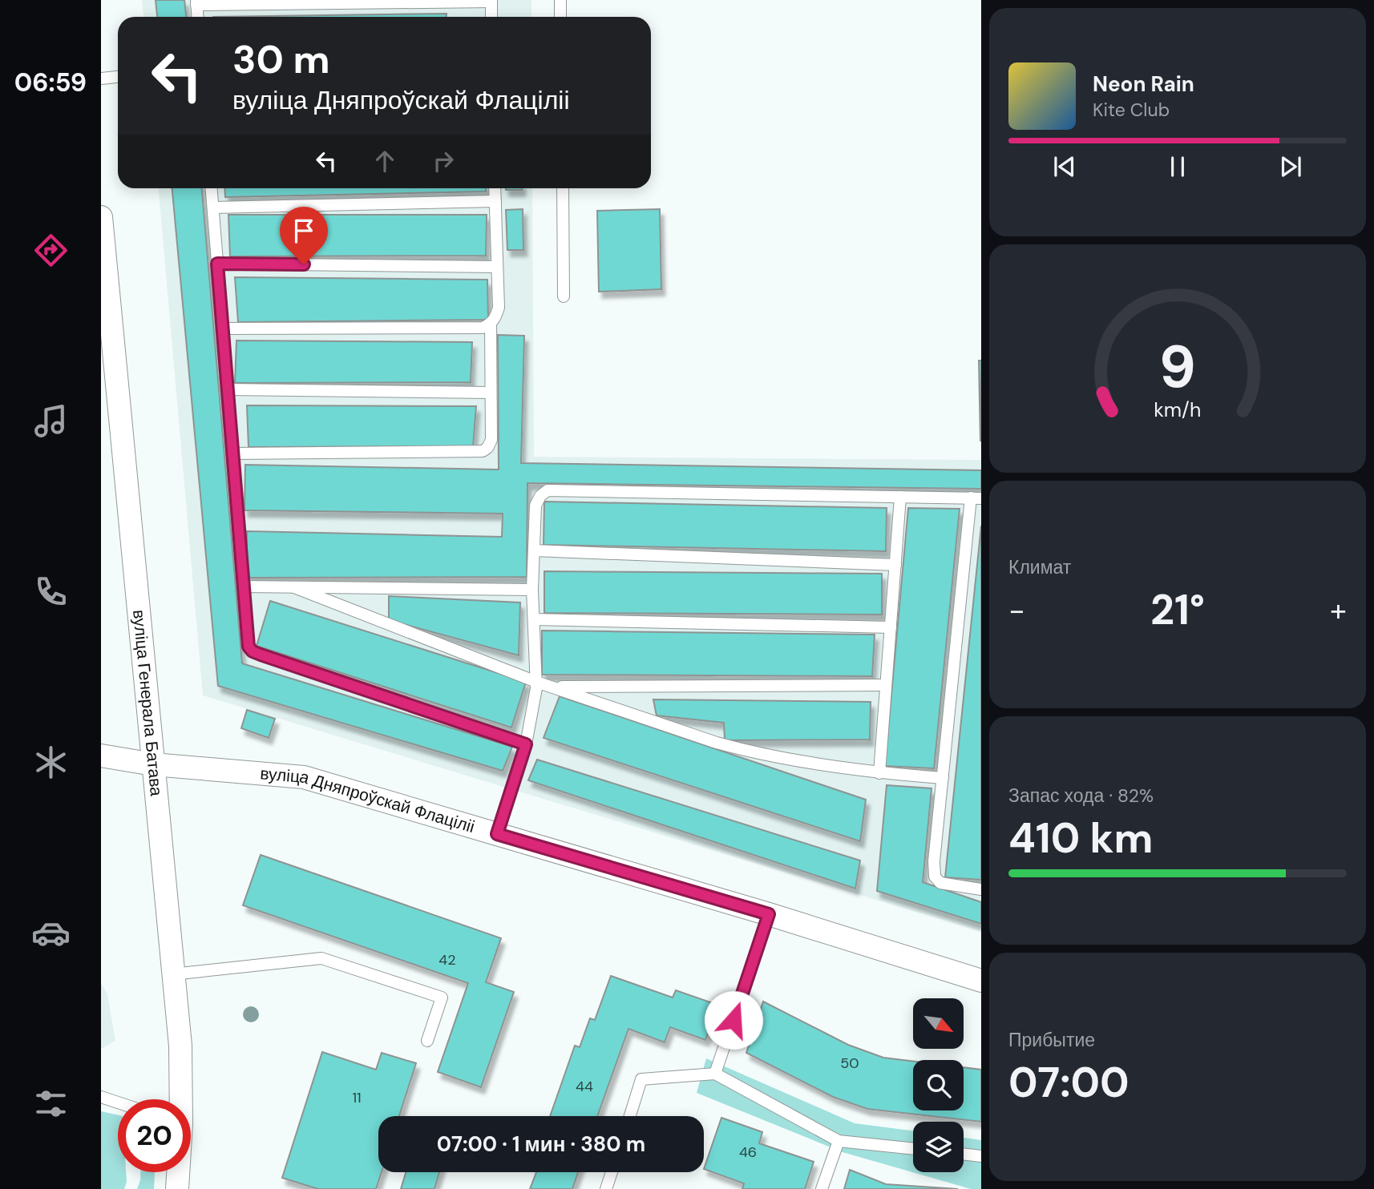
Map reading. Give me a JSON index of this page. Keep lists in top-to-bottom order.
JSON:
{
  "streets": {
    "street": ["вуліца Генерала Батава", "вуліца Дняпроўскай Флаціліі"]
  },
  "crossings": [
    ["вуліца Генерала Батава", "вуліца Дняпроўскай Флаціліі"]
  ],
  "house_numbers": [
    "42",
    "50",
    "44",
    "11",
    "46"
  ],
  "north": "bottom right",
  "page": {
    "tabs": "06:59",
    "turn": ["30 m", "вуліца Дняпроўскай Флаціліі"],
    "song": ["Neon Rain", "Kite Club"],
    "tile": [
      "Климат",
      ["Запас хода · 82%", "410 km"],
      ["Прибытие", "07:00"]
    ],
    "heat": ["−", "21°", "+"],
    "limit": "20",
    "trip": "07:00 · 1 мин · 380 m",
    "gauge": ["9", "km/h"]
  }
}
